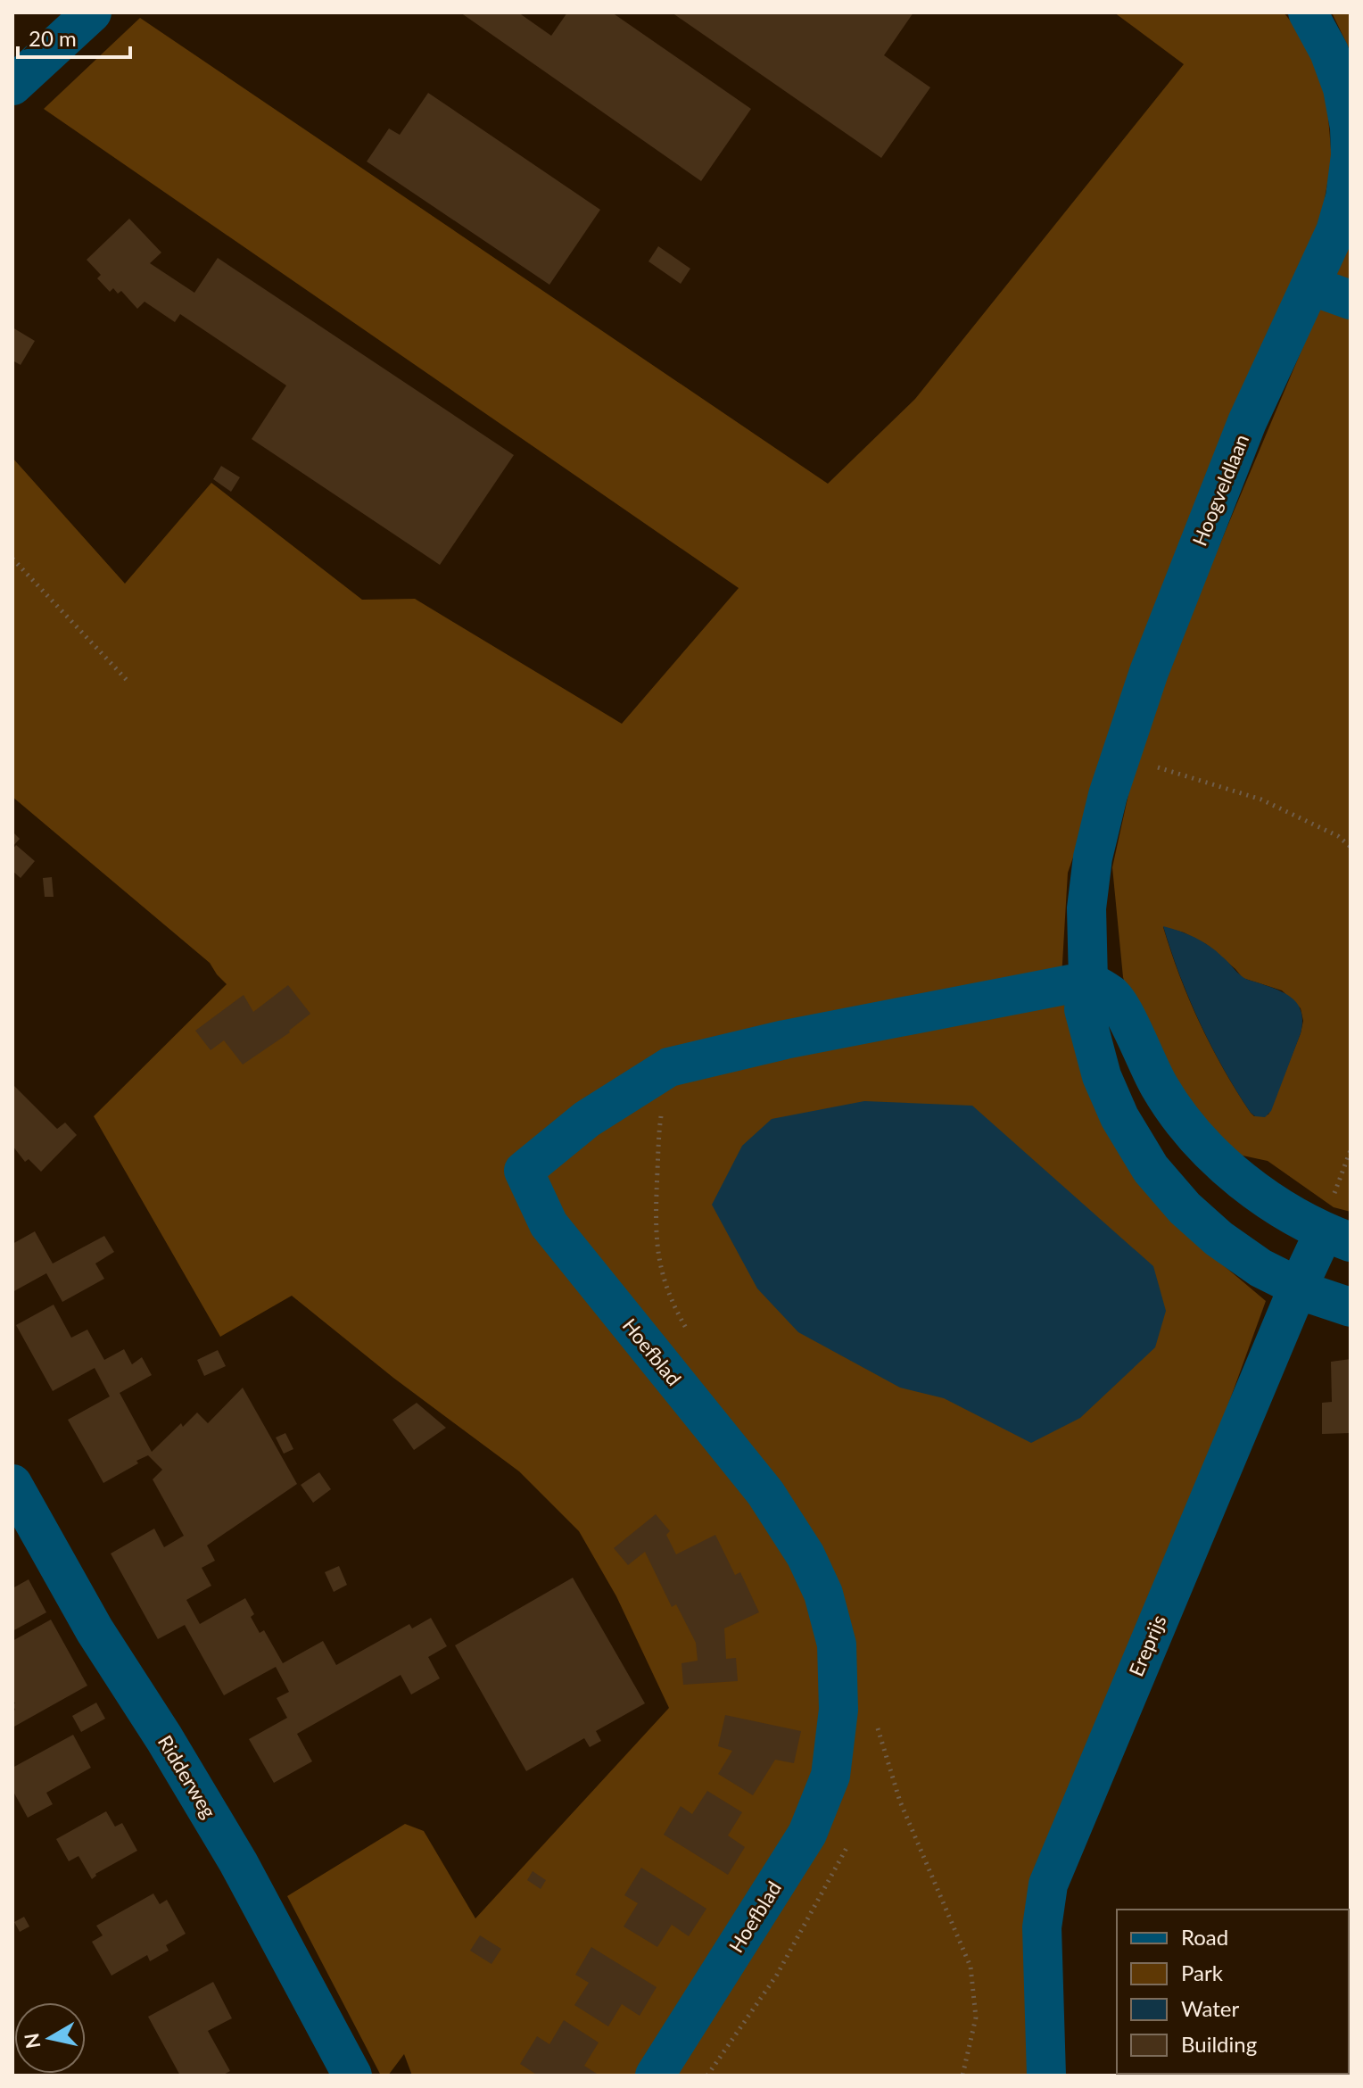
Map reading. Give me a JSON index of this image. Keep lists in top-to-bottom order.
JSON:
{
  "streets": {
    "street": [
      "Hoogveldlaan",
      "Hoefblad",
      "Ereprijs",
      "Ridderweg"
    ]
  },
  "crossings": [
    ["Hoogveldlaan", "Hoefblad"],
    ["Hoogveldlaan", "Ereprijs"]
  ],
  "legend": [
    "Road",
    "Park",
    "Water",
    "Building"
  ],
  "scale_bar": "20 m",
  "north": "left"
}
